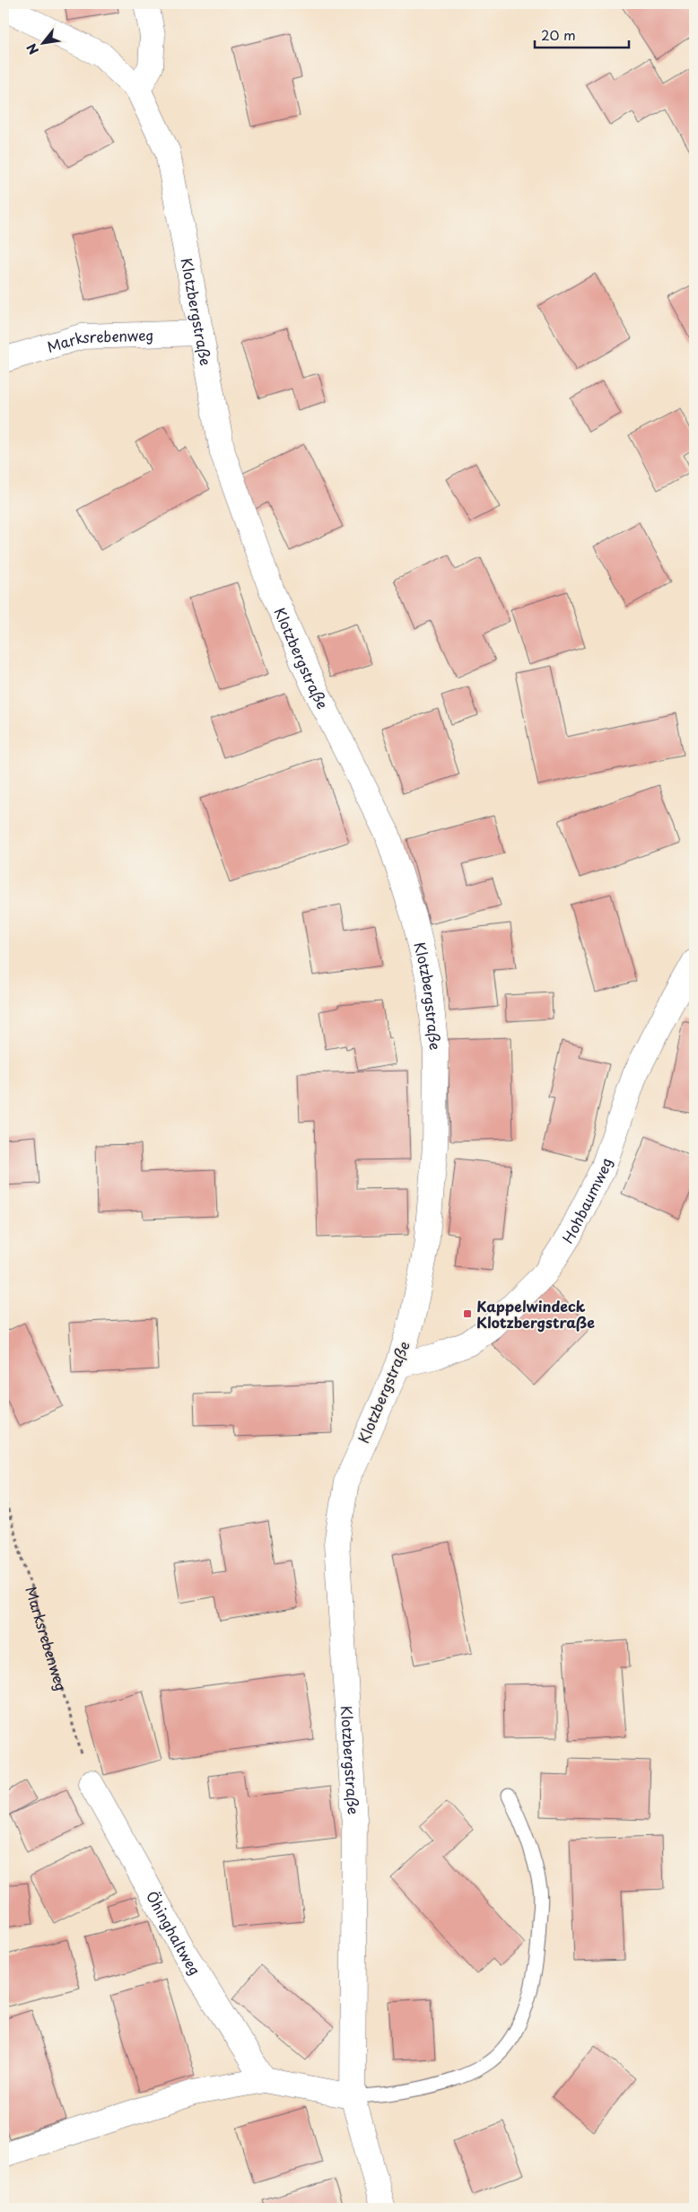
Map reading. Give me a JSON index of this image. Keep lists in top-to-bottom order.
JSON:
{
  "streets": {
    "street": [
      "Klotzbergstraße",
      "Marksrebenweg",
      "Hohbaumweg",
      "Öhinghaltweg"
    ]
  },
  "crossings": [
    ["Klotzbergstraße", "Marksrebenweg"],
    ["Klotzbergstraße", "Hohbaumweg"],
    ["Marksrebenweg", "Öhinghaltweg"]
  ],
  "places": {
    "transit": ["Kappelwindeck Klotzbergstraße"]
  },
  "scale_bar": "20 m",
  "north": "bottom left"
}
